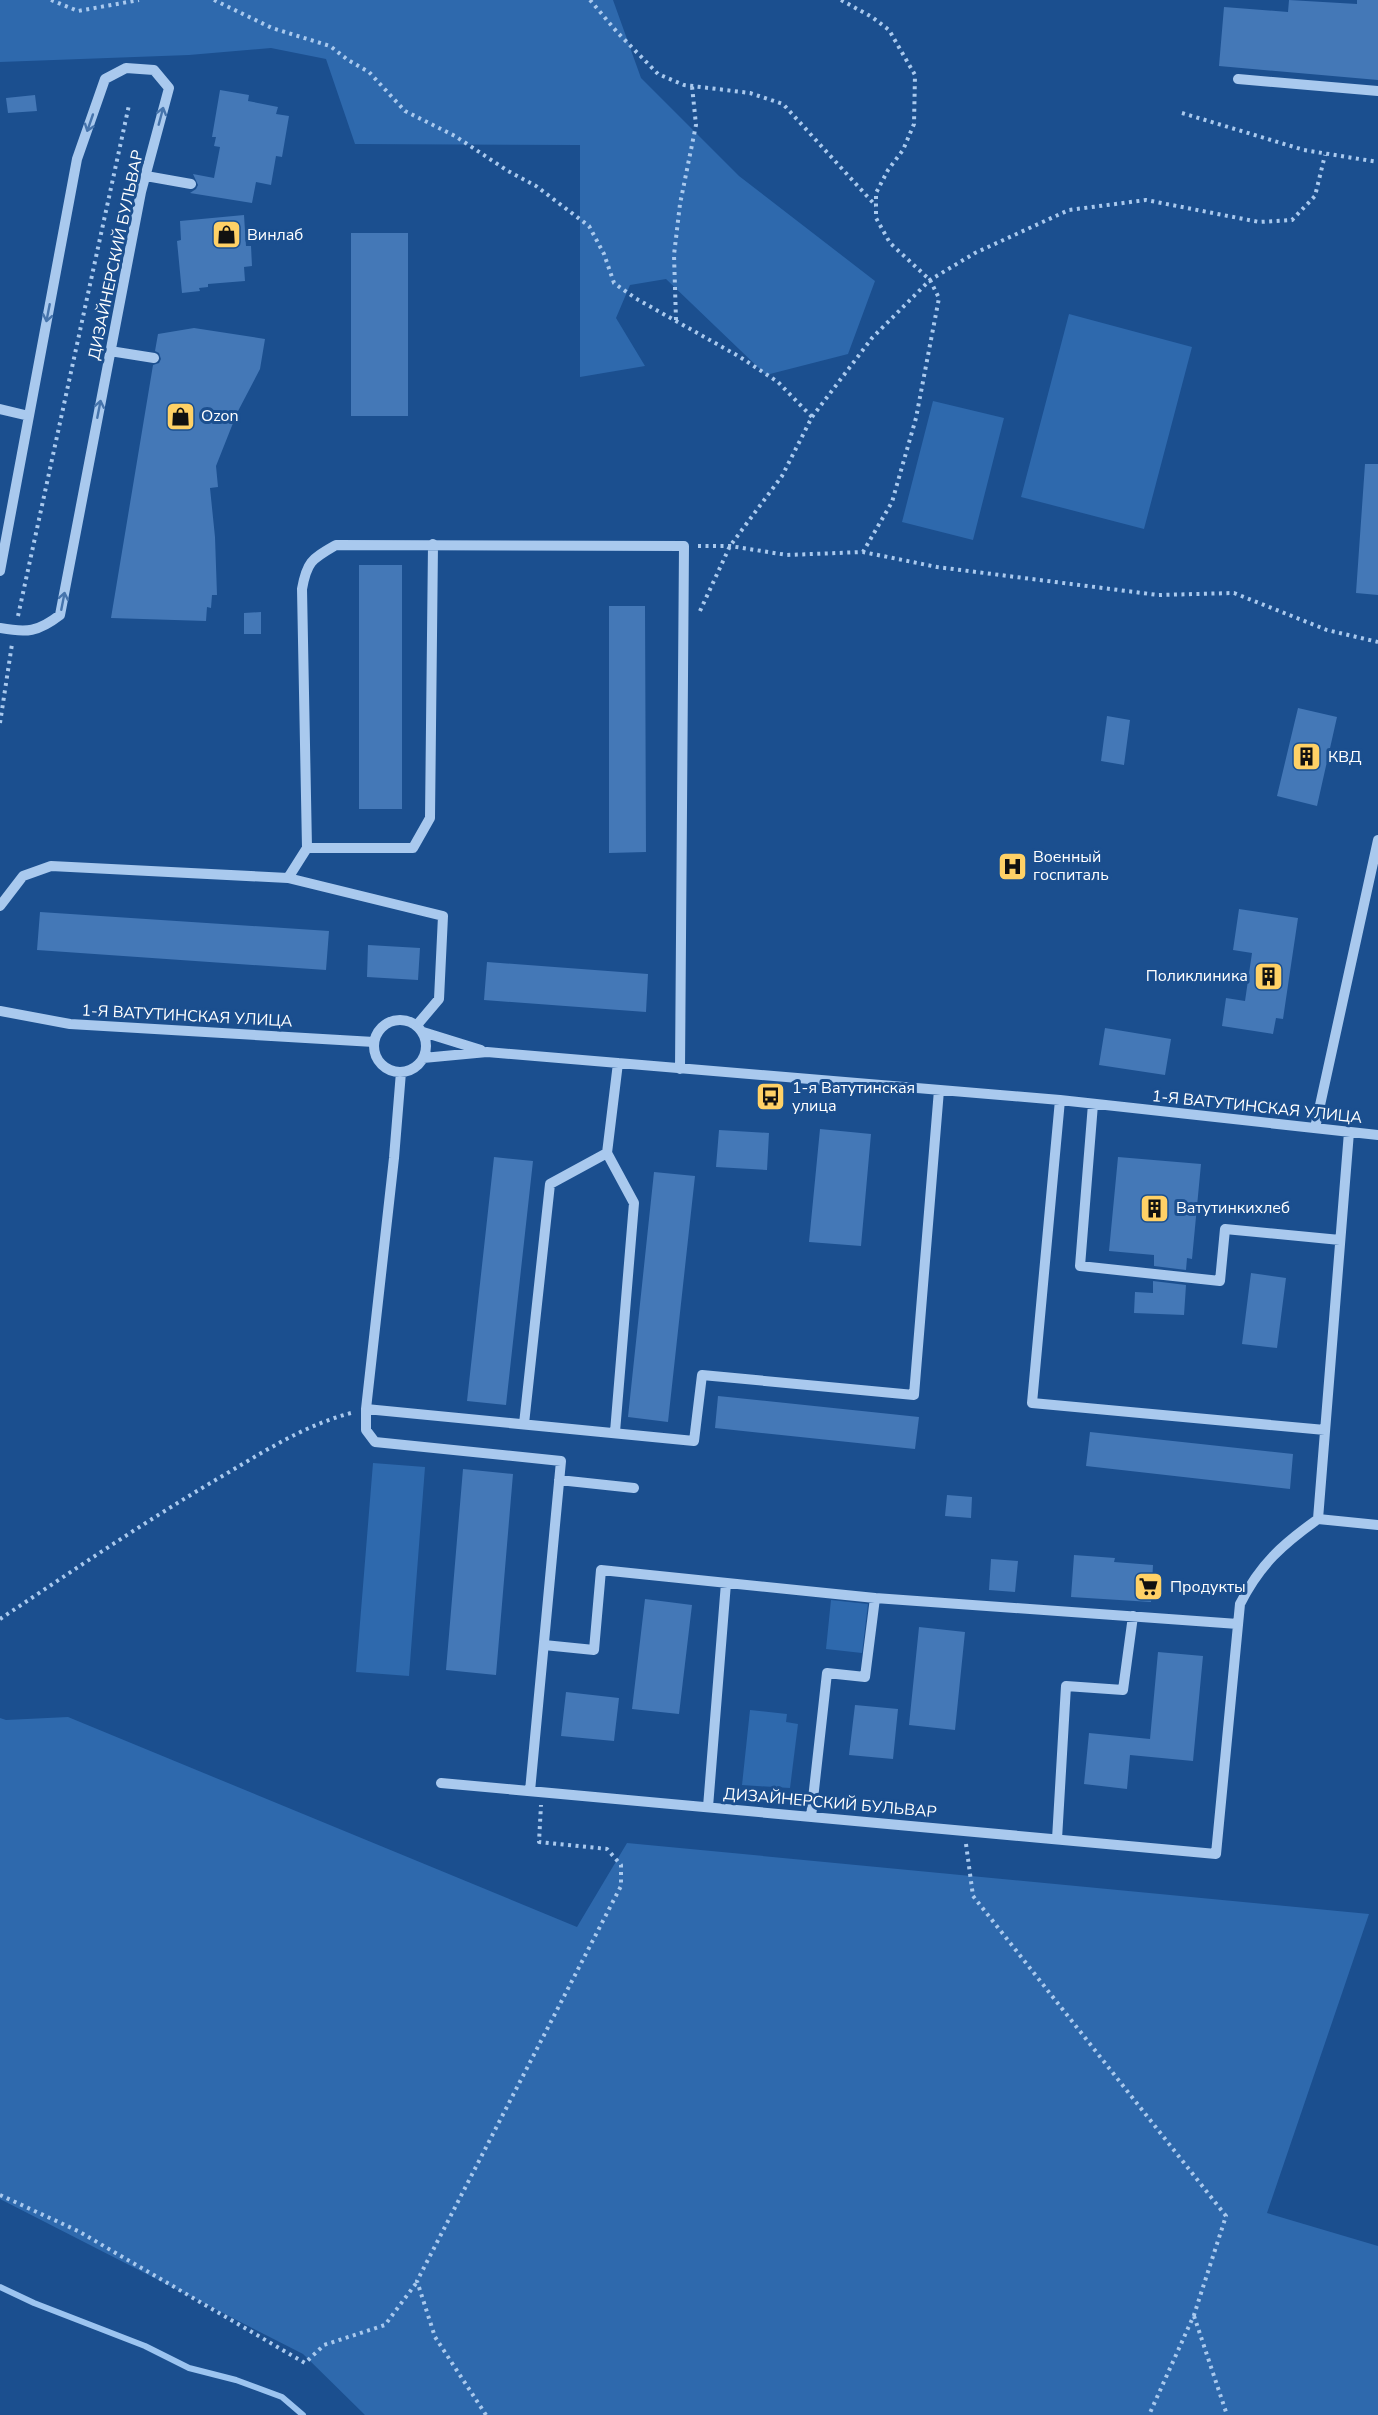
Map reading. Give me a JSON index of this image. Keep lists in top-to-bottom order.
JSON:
{
  "streets": {
    "street": ["ДИЗАЙНЕРСКИЙ БУЛЬВАР", "1-Я ВАТУТИНСКАЯ УЛИЦА"]
  },
  "places": {
    "shop": ["Винлаб", "Ozon"],
    "building": ["КВД", "Поликлиника", "Ватутинкихлеб"],
    "hospital": ["Военный госпиталь"],
    "bus stop": ["1-я Ватутинская улица"],
    "supermarket": ["Продукты"]
  }
}
